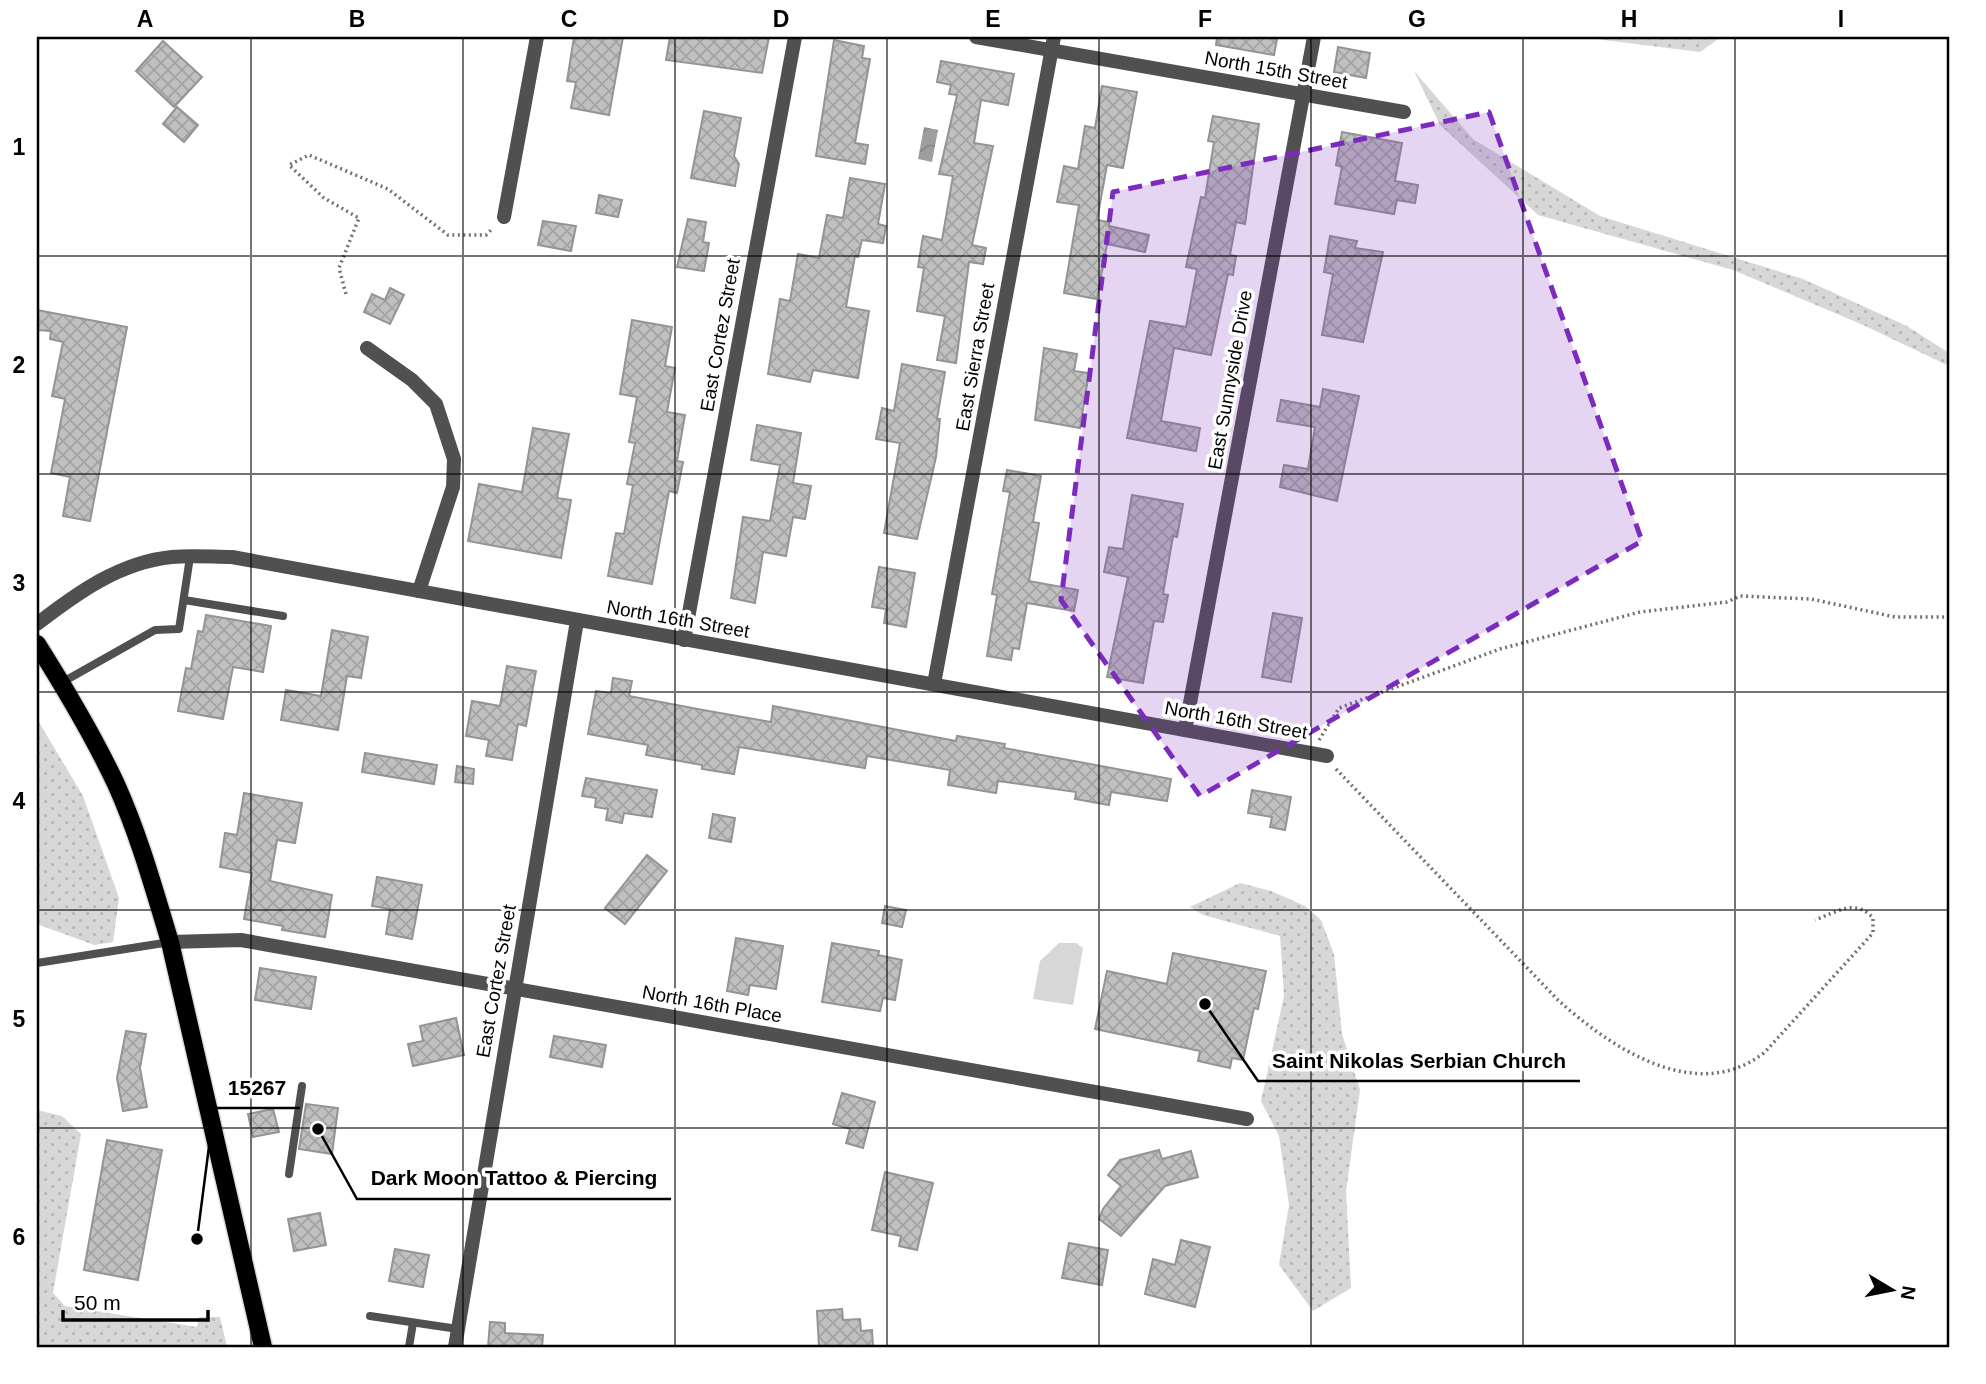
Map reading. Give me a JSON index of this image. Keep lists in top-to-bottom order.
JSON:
{
  "streets": {
    "street": [
      "North 15th Street",
      "East Cortez Street",
      "East Sierra Street",
      "East Sunnyside Drive",
      "North 16th Street",
      "North 16th Place"
    ]
  },
  "crossings": [
    ["North 15th Street", "East Sierra Street"],
    ["North 15th Street", "East Sunnyside Drive"],
    ["East Cortez Street", "North 16th Street"],
    ["East Cortez Street", "North 16th Place"],
    ["East Sierra Street", "North 16th Street"],
    ["East Sunnyside Drive", "North 16th Street"]
  ],
  "places": ["Saint Nikolas Serbian Church", "Dark Moon Tattoo & Piercing", "15267"],
  "scale_bar": "50 m",
  "north": "right",
  "grid": {
    "columns": [
      "A",
      "B",
      "C",
      "D",
      "E",
      "F",
      "G",
      "H",
      "I"
    ],
    "rows": [
      "1",
      "2",
      "3",
      "4",
      "5",
      "6"
    ]
  }
}
